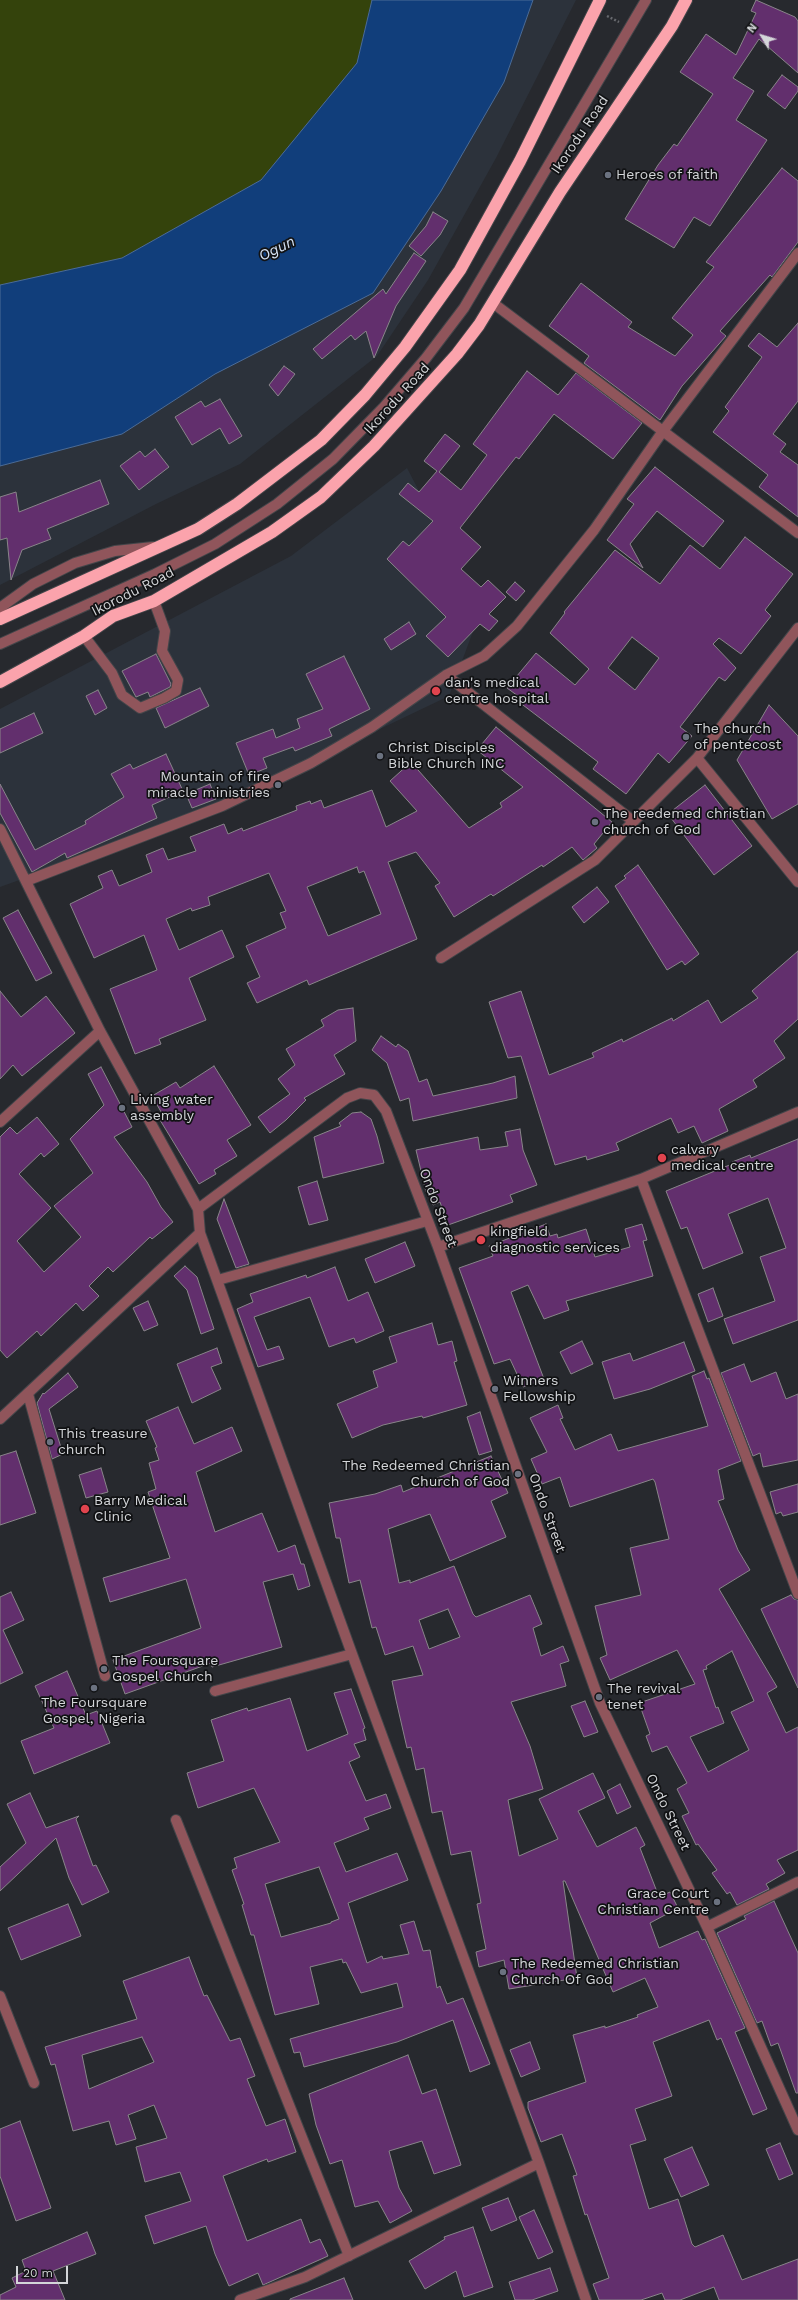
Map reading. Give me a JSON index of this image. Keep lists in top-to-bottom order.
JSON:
{
  "streets": {
    "highway": ["Ikorodu Road"],
    "street": ["Ondo Street"]
  },
  "water": ["Ogun"],
  "places": [
    "Heroes of faith",
    "dan's medical centre hospital",
    "The church of pentecost",
    "Christ Disciples Bible Church INC",
    "Mountain of fire miracle ministries",
    "The reedemed christian church of God",
    "Living water assembly",
    "calvary medical centre",
    "kingfield diagnostic services",
    "Winners Fellowship",
    "This treasure church",
    "The Redeemed Christian Church of God",
    "Barry Medical Clinic",
    "The Foursquare Gospel Church",
    "The Foursquare Gospel, Nigeria",
    "The revival tenet",
    "Grace Court Christian Centre",
    "The Redeemed Christian Church Of God"
  ],
  "scale_bar": "20 m",
  "north": "top left"
}
